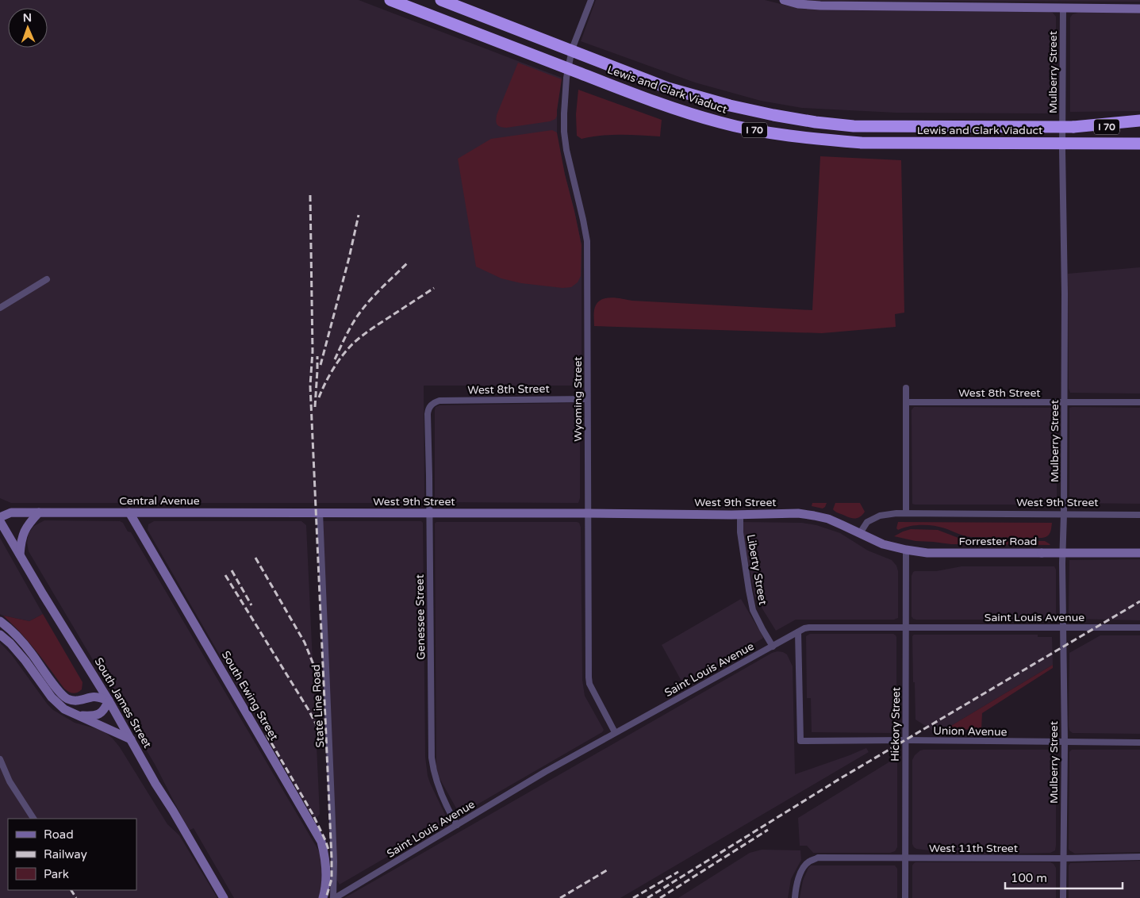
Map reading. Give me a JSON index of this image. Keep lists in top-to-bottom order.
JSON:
{
  "streets": {
    "highway": ["Lewis and Clark Viaduct", "I 70"],
    "street": [
      "Mulberry Street",
      "West 8th Street",
      "Wyoming Street",
      "Central Avenue",
      "West 9th Street",
      "Forrester Road",
      "Liberty Street",
      "Genessee Street",
      "Saint Louis Avenue",
      "South Ewing Street",
      "South James Street",
      "State Line Road",
      "Hickory Street",
      "Union Avenue",
      "West 11th Street"
    ]
  },
  "crossings": [
    ["Mulberry Street", "West 8th Street"],
    ["Mulberry Street", "West 9th Street"],
    ["Mulberry Street", "Saint Louis Avenue"],
    ["Mulberry Street", "Union Avenue"],
    ["Mulberry Street", "West 11th Street"],
    ["West 8th Street", "Wyoming Street"],
    ["West 8th Street", "Genessee Street"],
    ["Wyoming Street", "West 9th Street"],
    ["Wyoming Street", "Saint Louis Avenue"],
    ["Central Avenue", "West 9th Street"],
    ["Central Avenue", "South Ewing Street"],
    ["Central Avenue", "State Line Road"],
    ["West 9th Street", "Forrester Road"],
    ["West 9th Street", "Liberty Street"],
    ["West 9th Street", "Genessee Street"],
    ["West 9th Street", "State Line Road"],
    ["Forrester Road", "Hickory Street"],
    ["Liberty Street", "Saint Louis Avenue"],
    ["Genessee Street", "Saint Louis Avenue"],
    ["Saint Louis Avenue", "State Line Road"],
    ["Saint Louis Avenue", "Hickory Street"],
    ["Saint Louis Avenue", "Union Avenue"],
    ["Hickory Street", "Union Avenue"],
    ["Hickory Street", "West 11th Street"]
  ],
  "legend": ["Road", "Railway", "Park"],
  "scale_bar": "100 m",
  "north": "top"
}
